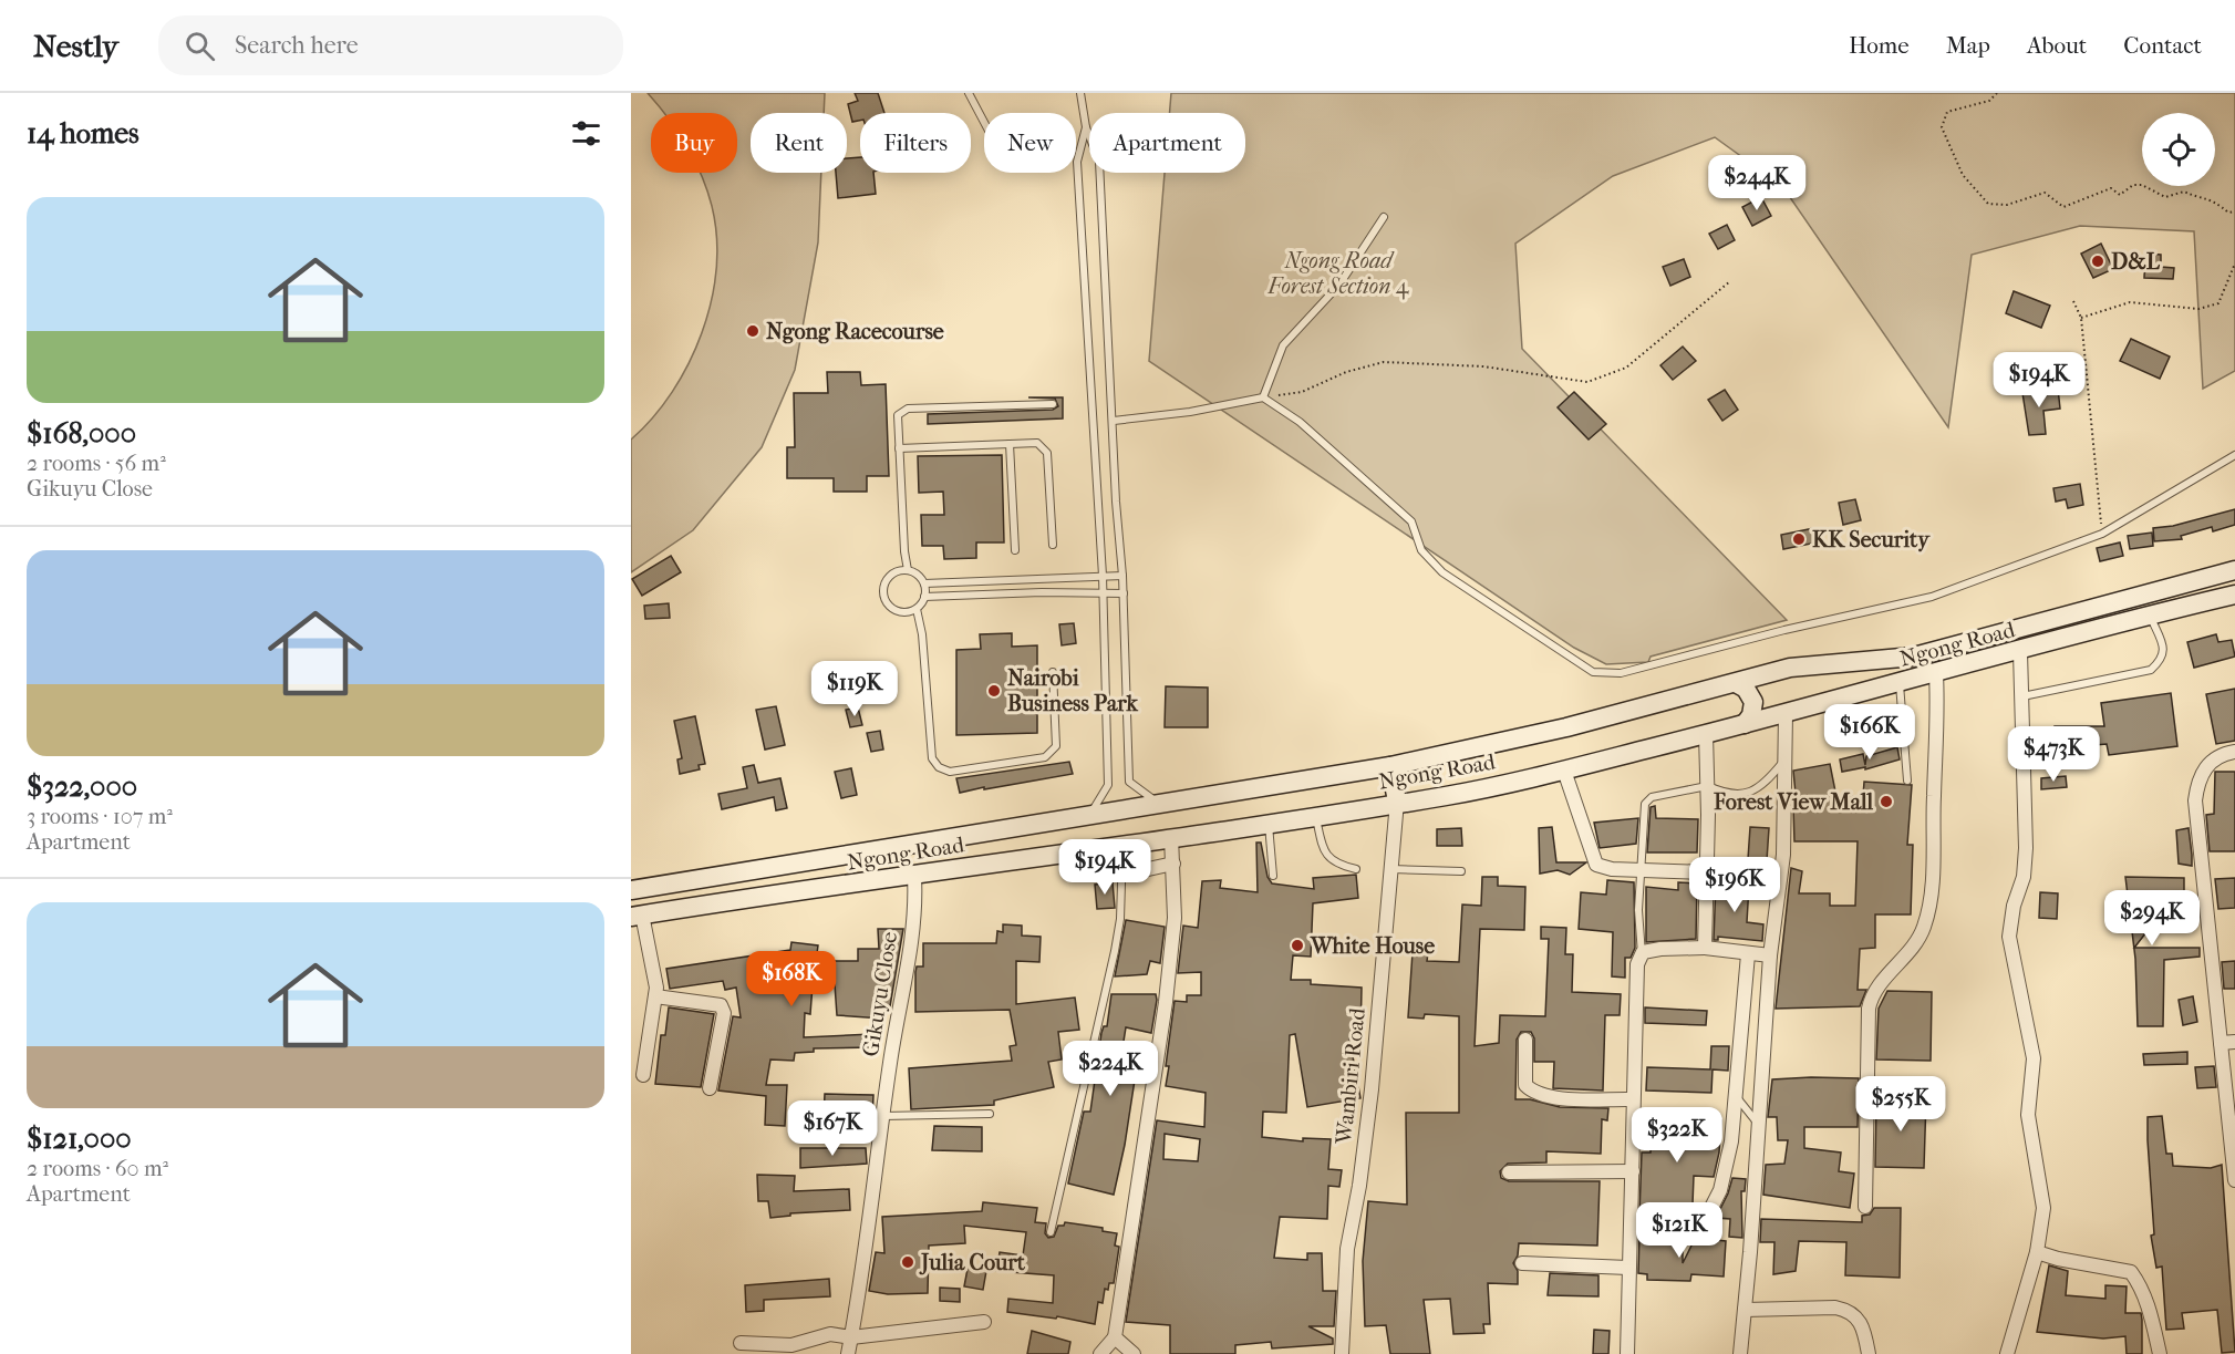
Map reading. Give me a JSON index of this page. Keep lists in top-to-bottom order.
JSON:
{
  "streets": {
    "main road": ["Ngong Road"],
    "street": ["Gikuyu Close", "Wambiri Road"]
  },
  "crossings": [
    ["Ngong Road", "Gikuyu Close"],
    ["Ngong Road", "Wambiri Road"]
  ],
  "parks": ["Ngong Road Forest Section 4"],
  "places": [
    "D&L",
    "Ngong Racecourse",
    "KK Security",
    "Nairobi Business Park",
    "Forest View Mall",
    "White House",
    "Julia Court"
  ],
  "page": {
    "header": "Nestly",
    "search": "Search here",
    "nav": [
      "Home",
      "Map",
      "About",
      "Contact"
    ],
    "heading": "14 homes",
    "chip": [
      "Buy",
      "Rent",
      "Filters",
      "New",
      "Apartment"
    ],
    "price": [
      "$244K",
      "$194K",
      "$119K",
      "$166K",
      "$473K",
      "$194K",
      "$196K",
      "$294K",
      "$168K",
      "$224K",
      "$255K",
      "$167K",
      "$322K",
      "$121K"
    ],
    "list": [
      {
        "name": "$168,000",
        "note": "2 rooms · 56 m² · Gikuyu Close"
      },
      {
        "name": "$322,000",
        "note": "3 rooms · 107 m² · Apartment"
      },
      {
        "name": "$121,000",
        "note": "2 rooms · 60 m² · Apartment"
      }
    ]
  }
}
